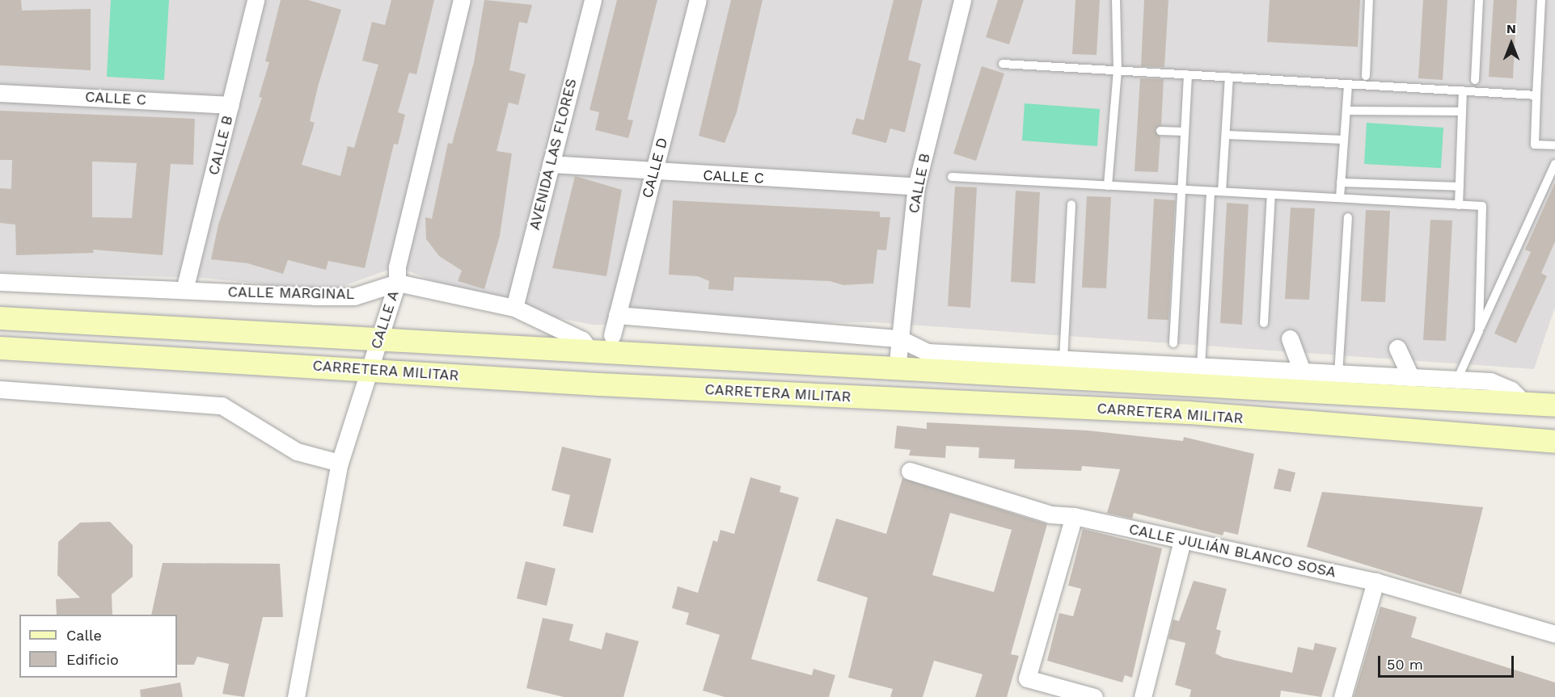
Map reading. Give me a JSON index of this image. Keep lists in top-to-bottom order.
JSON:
{
  "streets": {
    "main road": ["CARRETERA MILITAR"],
    "street": [
      "CALLE C",
      "CALLE B",
      "AVENIDA LAS FLORES",
      "CALLE D",
      "CALLE MARGINAL",
      "CALLE A",
      "CALLE JULIÁN BLANCO SOSA"
    ]
  },
  "crossings": [
    ["CALLE C", "CALLE B"],
    ["CALLE C", "AVENIDA LAS FLORES"],
    ["CALLE C", "CALLE D"],
    ["CALLE B", "CALLE MARGINAL"],
    ["CALLE B", "CARRETERA MILITAR"],
    ["AVENIDA LAS FLORES", "CALLE MARGINAL"],
    ["CALLE MARGINAL", "CALLE A"],
    ["CALLE MARGINAL", "CARRETERA MILITAR"],
    ["CALLE A", "CARRETERA MILITAR"]
  ],
  "legend": ["Calle", "Edificio"],
  "scale_bar": "50 m",
  "north": "top"
}
